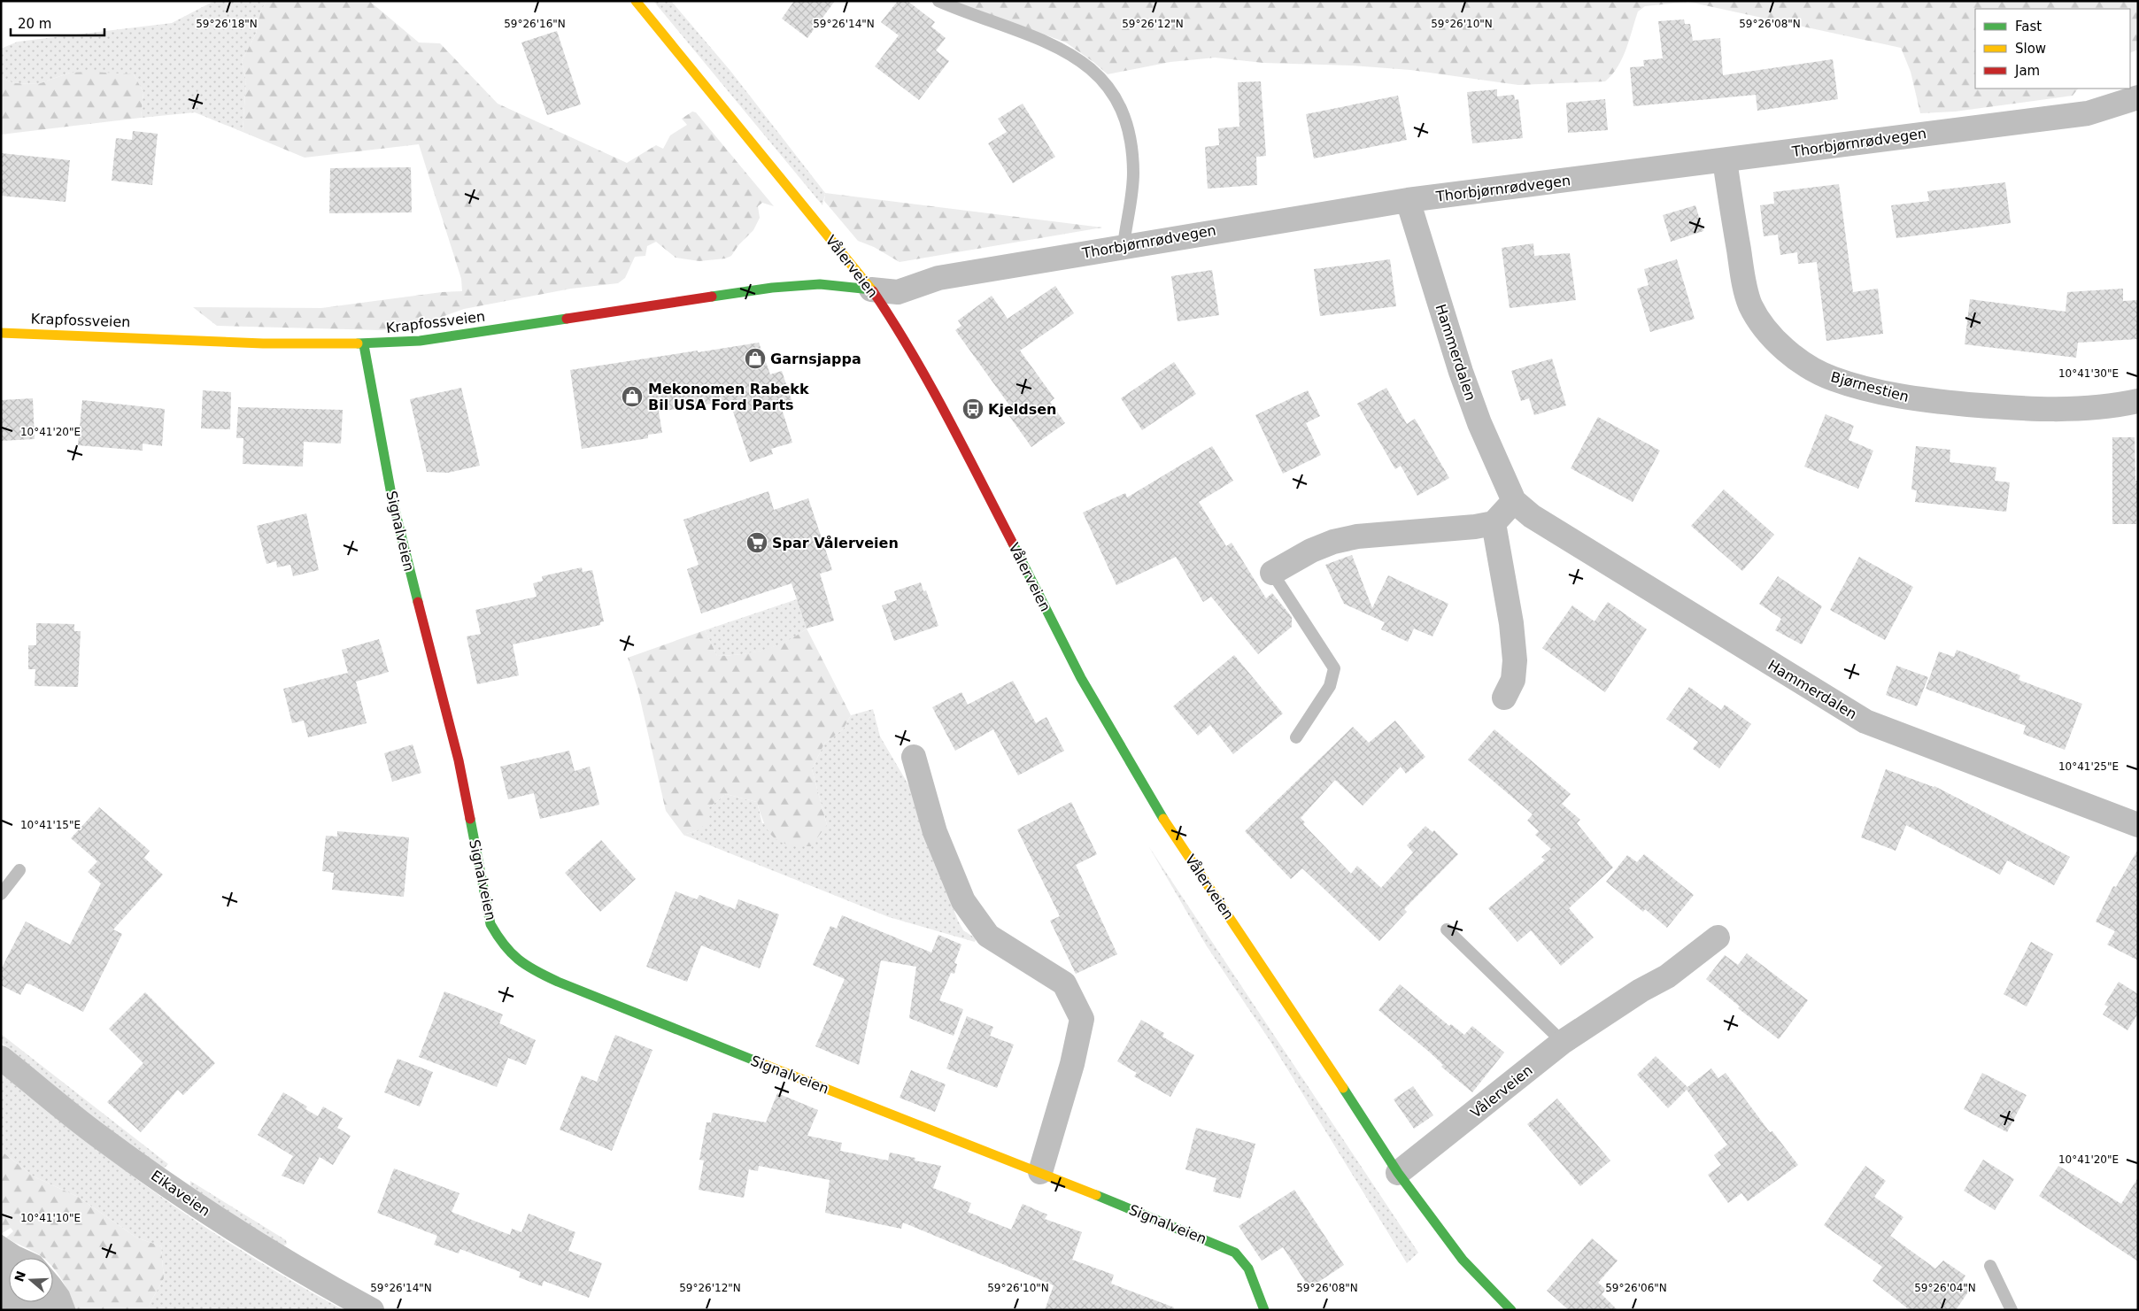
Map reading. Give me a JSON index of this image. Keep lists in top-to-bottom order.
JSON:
{
  "streets": {
    "street": [
      "Thorbjørnrødvegen",
      "Vålerveien",
      "Krapfossveien",
      "Hammerdalen",
      "Bjørnestien",
      "Signalveien",
      "Eikaveien"
    ]
  },
  "crossings": [
    ["Thorbjørnrødvegen", "Vålerveien"],
    ["Thorbjørnrødvegen", "Krapfossveien"],
    ["Thorbjørnrødvegen", "Hammerdalen"],
    ["Thorbjørnrødvegen", "Bjørnestien"],
    ["Vålerveien", "Krapfossveien"],
    ["Krapfossveien", "Signalveien"]
  ],
  "places": {
    "shop": ["Garnsjappa", "Mekonomen Rabekk Bil USA Ford Parts"],
    "bus stop": ["Kjeldsen"],
    "supermarket": ["Spar Vålerveien"]
  },
  "legend": ["Fast", "Slow", "Jam"],
  "scale_bar": "20 m",
  "north": "left",
  "coordinates": [
    "59°26'18\"N",
    "59°26'16\"N",
    "59°26'14\"N",
    "59°26'12\"N",
    "59°26'10\"N",
    "59°26'08\"N",
    "10°41'30\"E",
    "10°41'20\"E",
    "10°41'25\"E",
    "10°41'15\"E",
    "10°41'10\"E",
    "59°26'06\"N",
    "59°26'04\"N"
  ]
}
